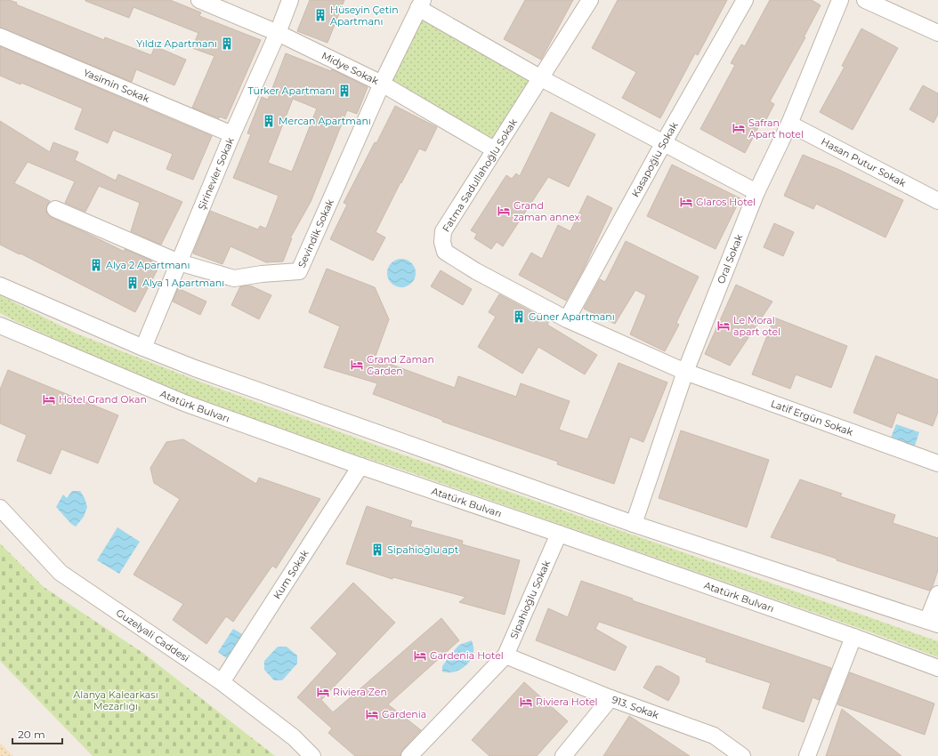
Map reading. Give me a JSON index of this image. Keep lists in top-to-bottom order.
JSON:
{
  "streets": {
    "street": [
      "Midye Sokak",
      "Yasimin Sokak",
      "Kasapoğlu Sokak",
      "Hasan Putur Sokak",
      "Şirinevler Sokak",
      "Fatma Sadullahoğlu Sokak",
      "Sevindik Sokak",
      "Oral Sokak",
      "Atatürk Bulvarı",
      "Latif Ergün Sokak",
      "Kum Sokak",
      "Sipahioğlu Sokak",
      "Guzelyali Caddesi",
      "913. Sokak"
    ]
  },
  "crossings": [
    ["Midye Sokak", "Şirinevler Sokak"],
    ["Midye Sokak", "Fatma Sadullahoğlu Sokak"],
    ["Midye Sokak", "Sevindik Sokak"],
    ["Yasimin Sokak", "Şirinevler Sokak"],
    ["Kasapoğlu Sokak", "Fatma Sadullahoğlu Sokak"],
    ["Hasan Putur Sokak", "Oral Sokak"],
    ["Şirinevler Sokak", "Sevindik Sokak"],
    ["Fatma Sadullahoğlu Sokak", "Oral Sokak"],
    ["Fatma Sadullahoğlu Sokak", "Latif Ergün Sokak"],
    ["Oral Sokak", "Latif Ergün Sokak"],
    ["Atatürk Bulvarı", "Kum Sokak"],
    ["Atatürk Bulvarı", "Sipahioğlu Sokak"],
    ["Kum Sokak", "Guzelyali Caddesi"],
    ["Sipahioğlu Sokak", "913. Sokak"]
  ],
  "parks": ["Alanya Kalearkası Mezarlığı"],
  "places": {
    "building": [
      "Hüseyin Çetin Apartmanı",
      "Yıldız Apartmanı",
      "Türker Apartmanı",
      "Mercan Apartmanı",
      "Alya 2 Apartmanı",
      "Alya 1 Apartmanı",
      "Güner Apartmanı",
      "Sipahioğlu apt"
    ],
    "hotel": [
      "Safran Apart hotel",
      "Glaros Hotel",
      "Grand zaman annex",
      "Le Moral apart otel",
      "Grand Zaman Garden",
      "Hotel Grand Okan",
      "Gardenia Hotel",
      "Riviera Zen",
      "Riviera Hotel",
      "Gardenia"
    ]
  },
  "scale_bar": "20 m"
}
